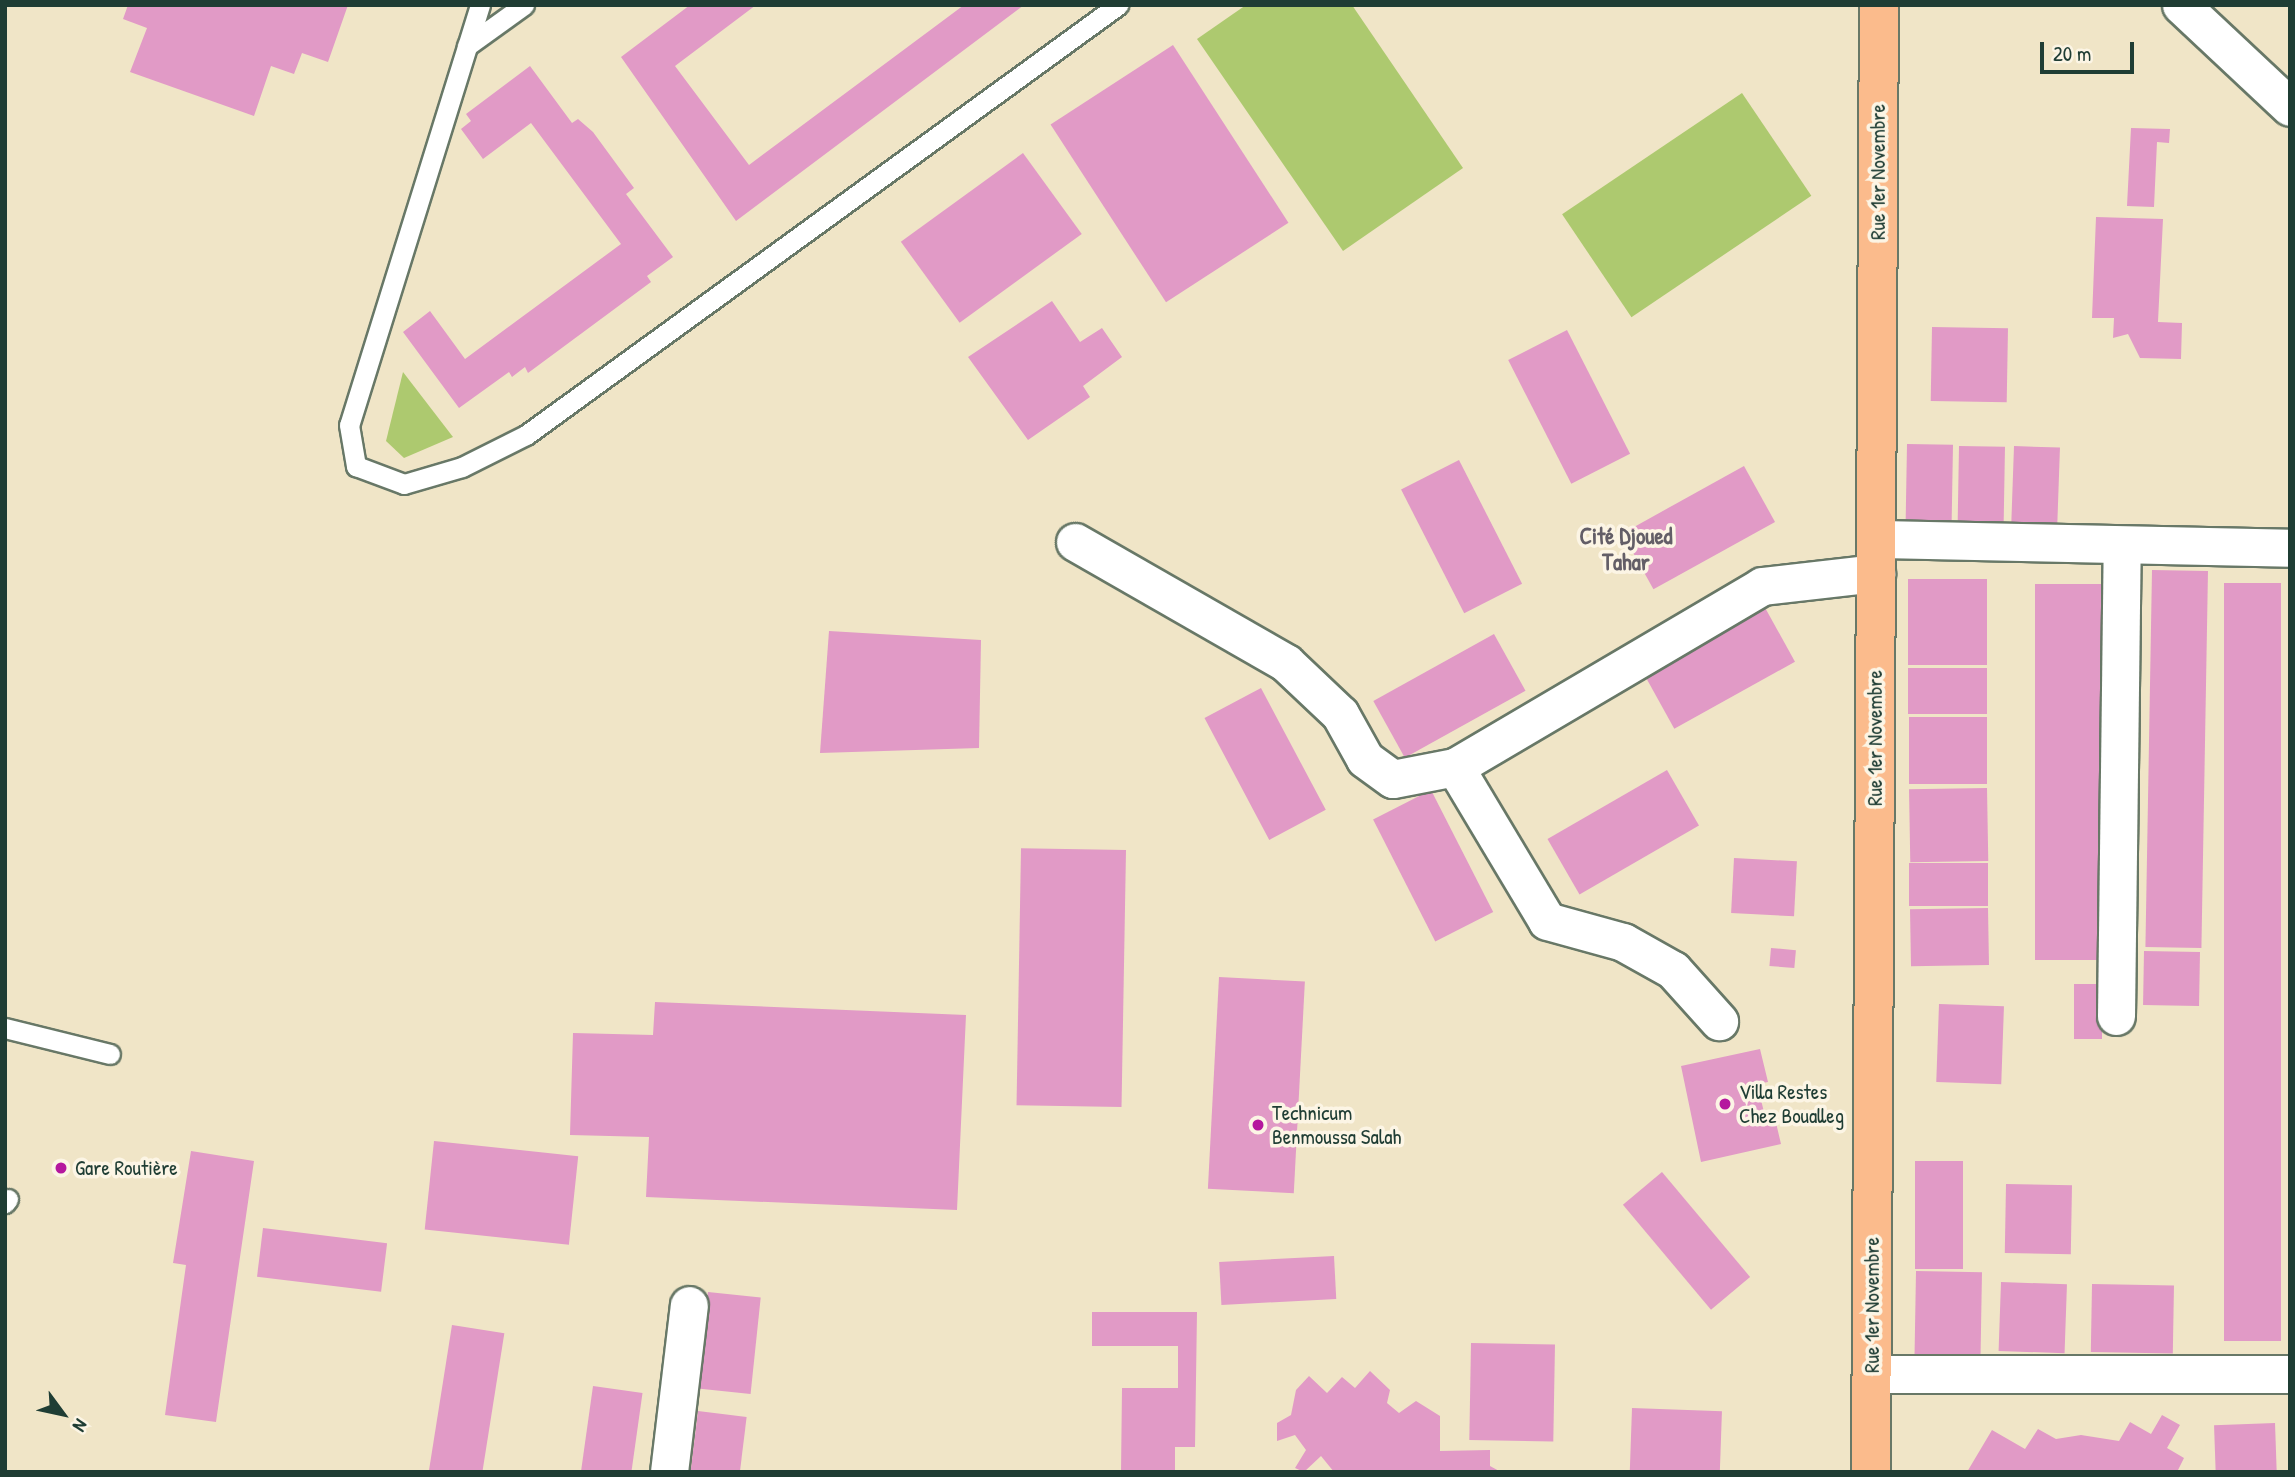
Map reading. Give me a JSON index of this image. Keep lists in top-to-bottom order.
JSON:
{
  "streets": {
    "main road": ["Rue 1er Novembre"]
  },
  "districts": ["Cité Djoued Tahar"],
  "places": ["Villa Restes Chez Boualleg", "Technicum Benmoussa Salah", "Gare Routière"],
  "scale_bar": "20 m",
  "north": "bottom right"
}
